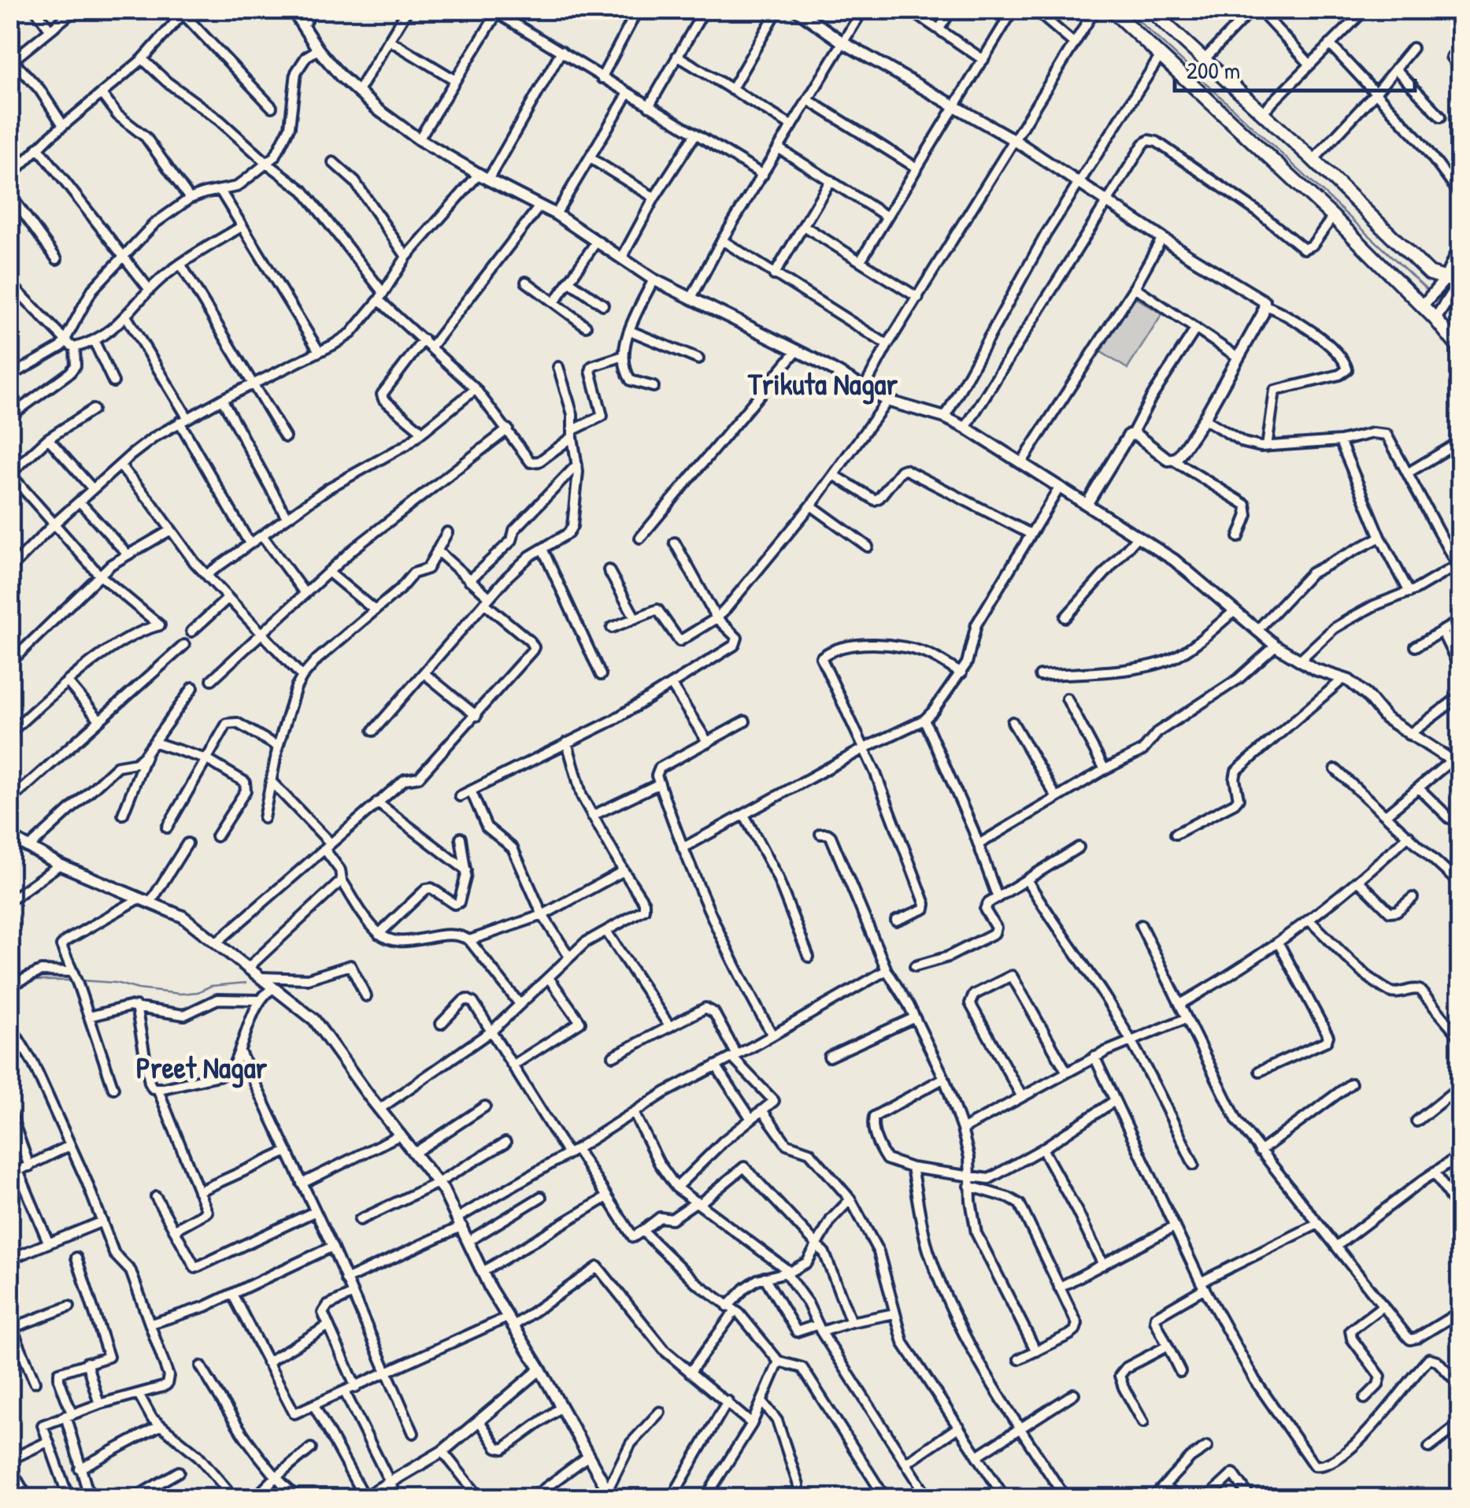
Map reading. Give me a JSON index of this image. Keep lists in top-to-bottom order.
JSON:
{
  "districts": ["Trikuta Nagar", "Preet Nagar"],
  "scale_bar": "200 m"
}
